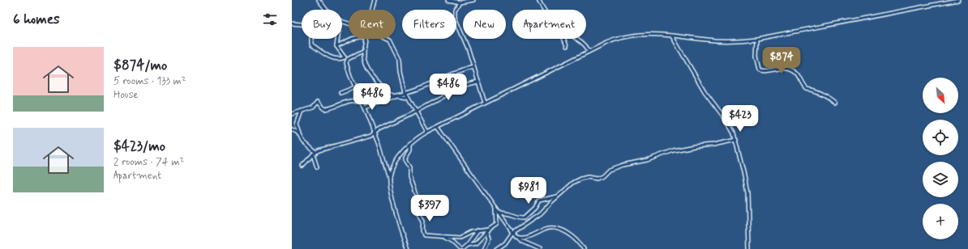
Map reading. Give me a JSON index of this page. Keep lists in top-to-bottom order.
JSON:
{
  "north": "bottom right",
  "page": {
    "heading": "6 homes",
    "chip": [
      "Buy",
      "Rent",
      "Filters",
      "New",
      "Apartment"
    ],
    "list": [
      {
        "name": "$874/mo",
        "note": "5 rooms · 133 m² · House"
      },
      {
        "name": "$423/mo",
        "note": "2 rooms · 74 m² · Apartment"
      }
    ],
    "price": [
      "$874",
      "$486",
      "$486",
      "$423",
      "$981",
      "$397"
    ],
    "map_buttons": "+"
  }
}
